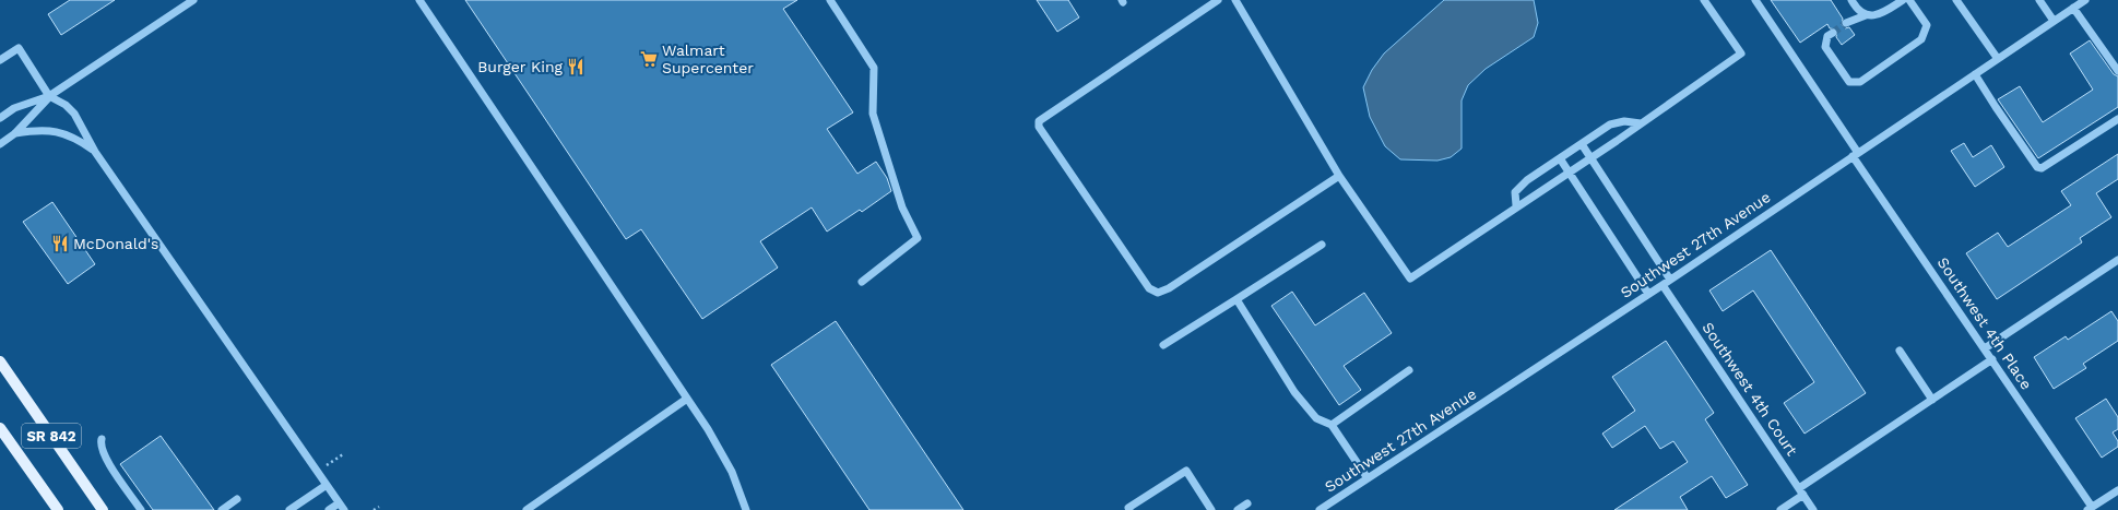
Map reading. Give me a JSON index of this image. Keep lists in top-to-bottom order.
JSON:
{
  "streets": {
    "main road": ["SR 842"],
    "street": ["Southwest 27th Avenue", "Southwest 4th Place", "Southwest 4th Court"]
  },
  "crossings": [
    ["Southwest 27th Avenue", "Southwest 4th Place"],
    ["Southwest 27th Avenue", "Southwest 4th Court"]
  ],
  "places": {
    "supermarket": ["Walmart Supercenter"],
    "restaurant": ["Burger King", "McDonald's"]
  }
}
